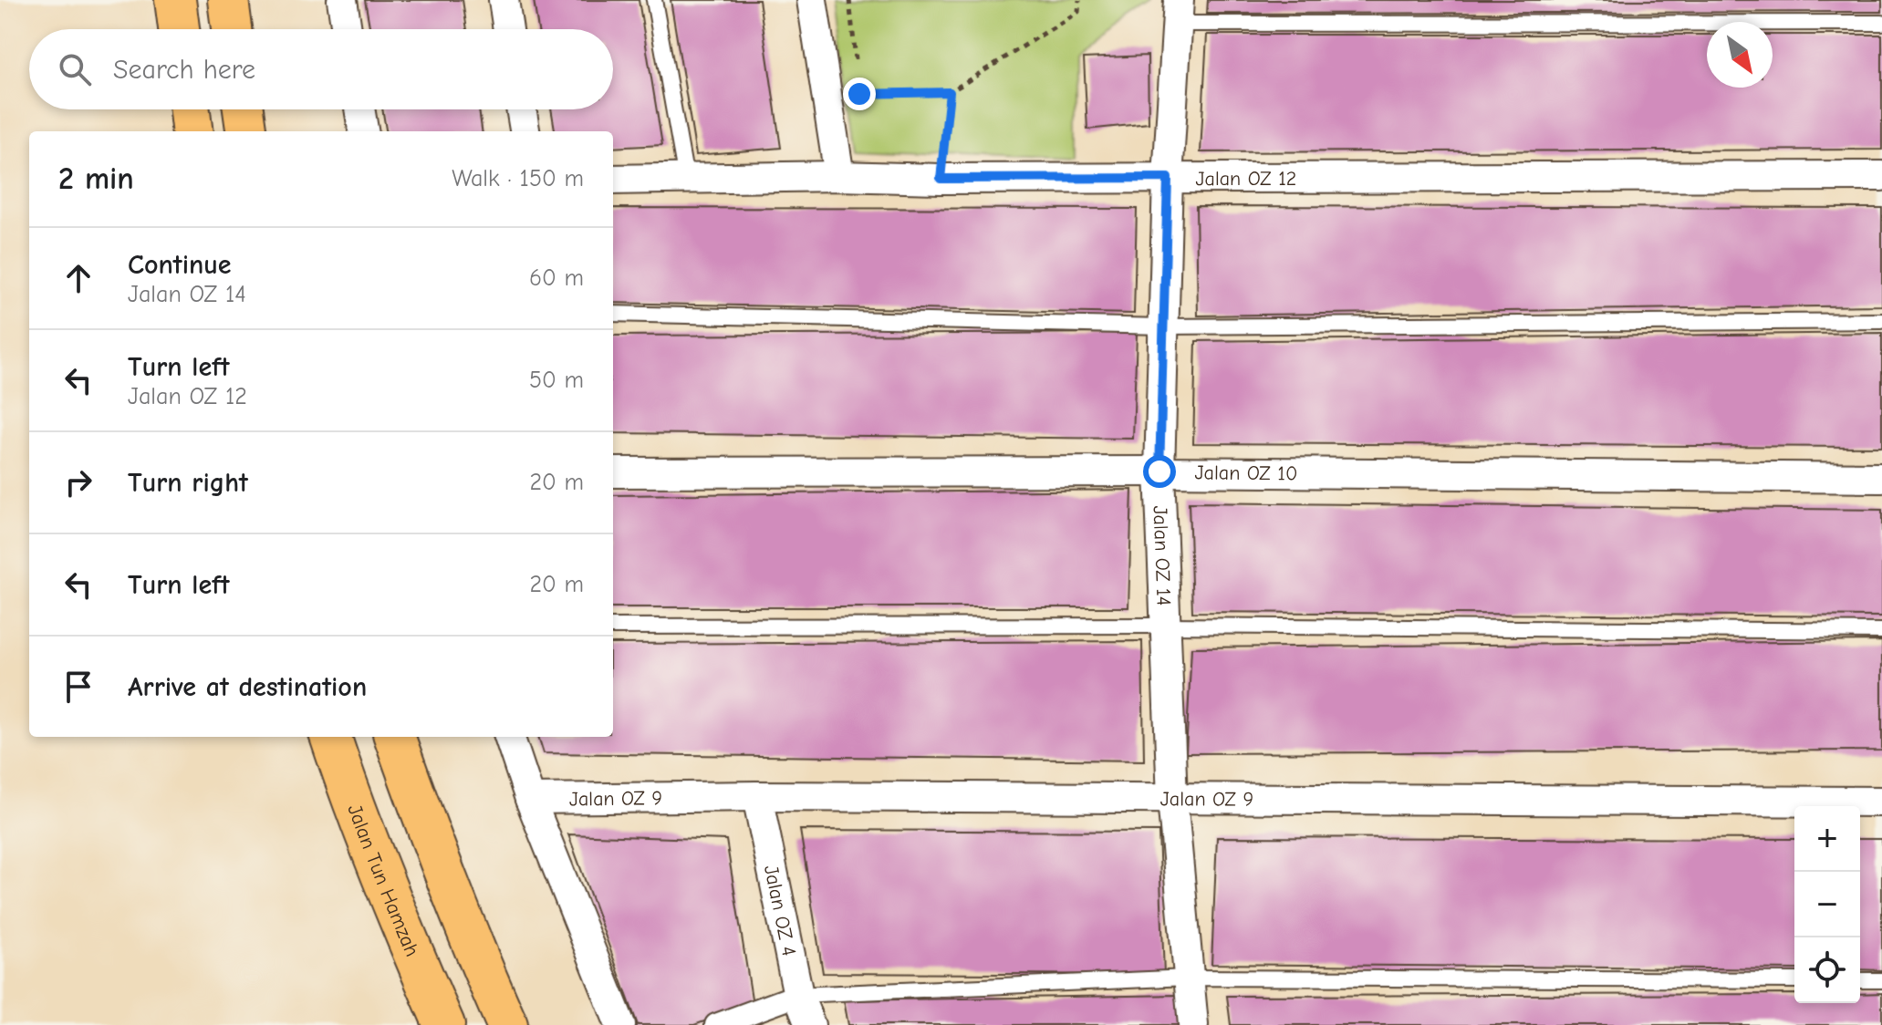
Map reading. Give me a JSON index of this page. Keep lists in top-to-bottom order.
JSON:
{
  "streets": {
    "main road": ["Jalan Tun Hamzah"],
    "street": [
      "Jalan OZ 12",
      "Jalan OZ 10",
      "Jalan OZ 14",
      "Jalan OZ 9",
      "Jalan OZ 4"
    ]
  },
  "crossings": [
    ["Jalan OZ 12", "Jalan OZ 14"],
    ["Jalan OZ 10", "Jalan OZ 14"],
    ["Jalan OZ 14", "Jalan OZ 9"],
    ["Jalan OZ 9", "Jalan OZ 4"]
  ],
  "north": "bottom right",
  "page": {
    "search": "Search here",
    "heading": ["2 min", "Walk · 150 m"],
    "list": [
      ["Continue", "Jalan OZ 14", "60 m"],
      ["Turn left", "Jalan OZ 12", "50 m"],
      ["Turn right", "20 m"],
      ["Turn left", "20 m"],
      "Arrive at destination"
    ],
    "map_buttons": ["+", "−"]
  }
}
